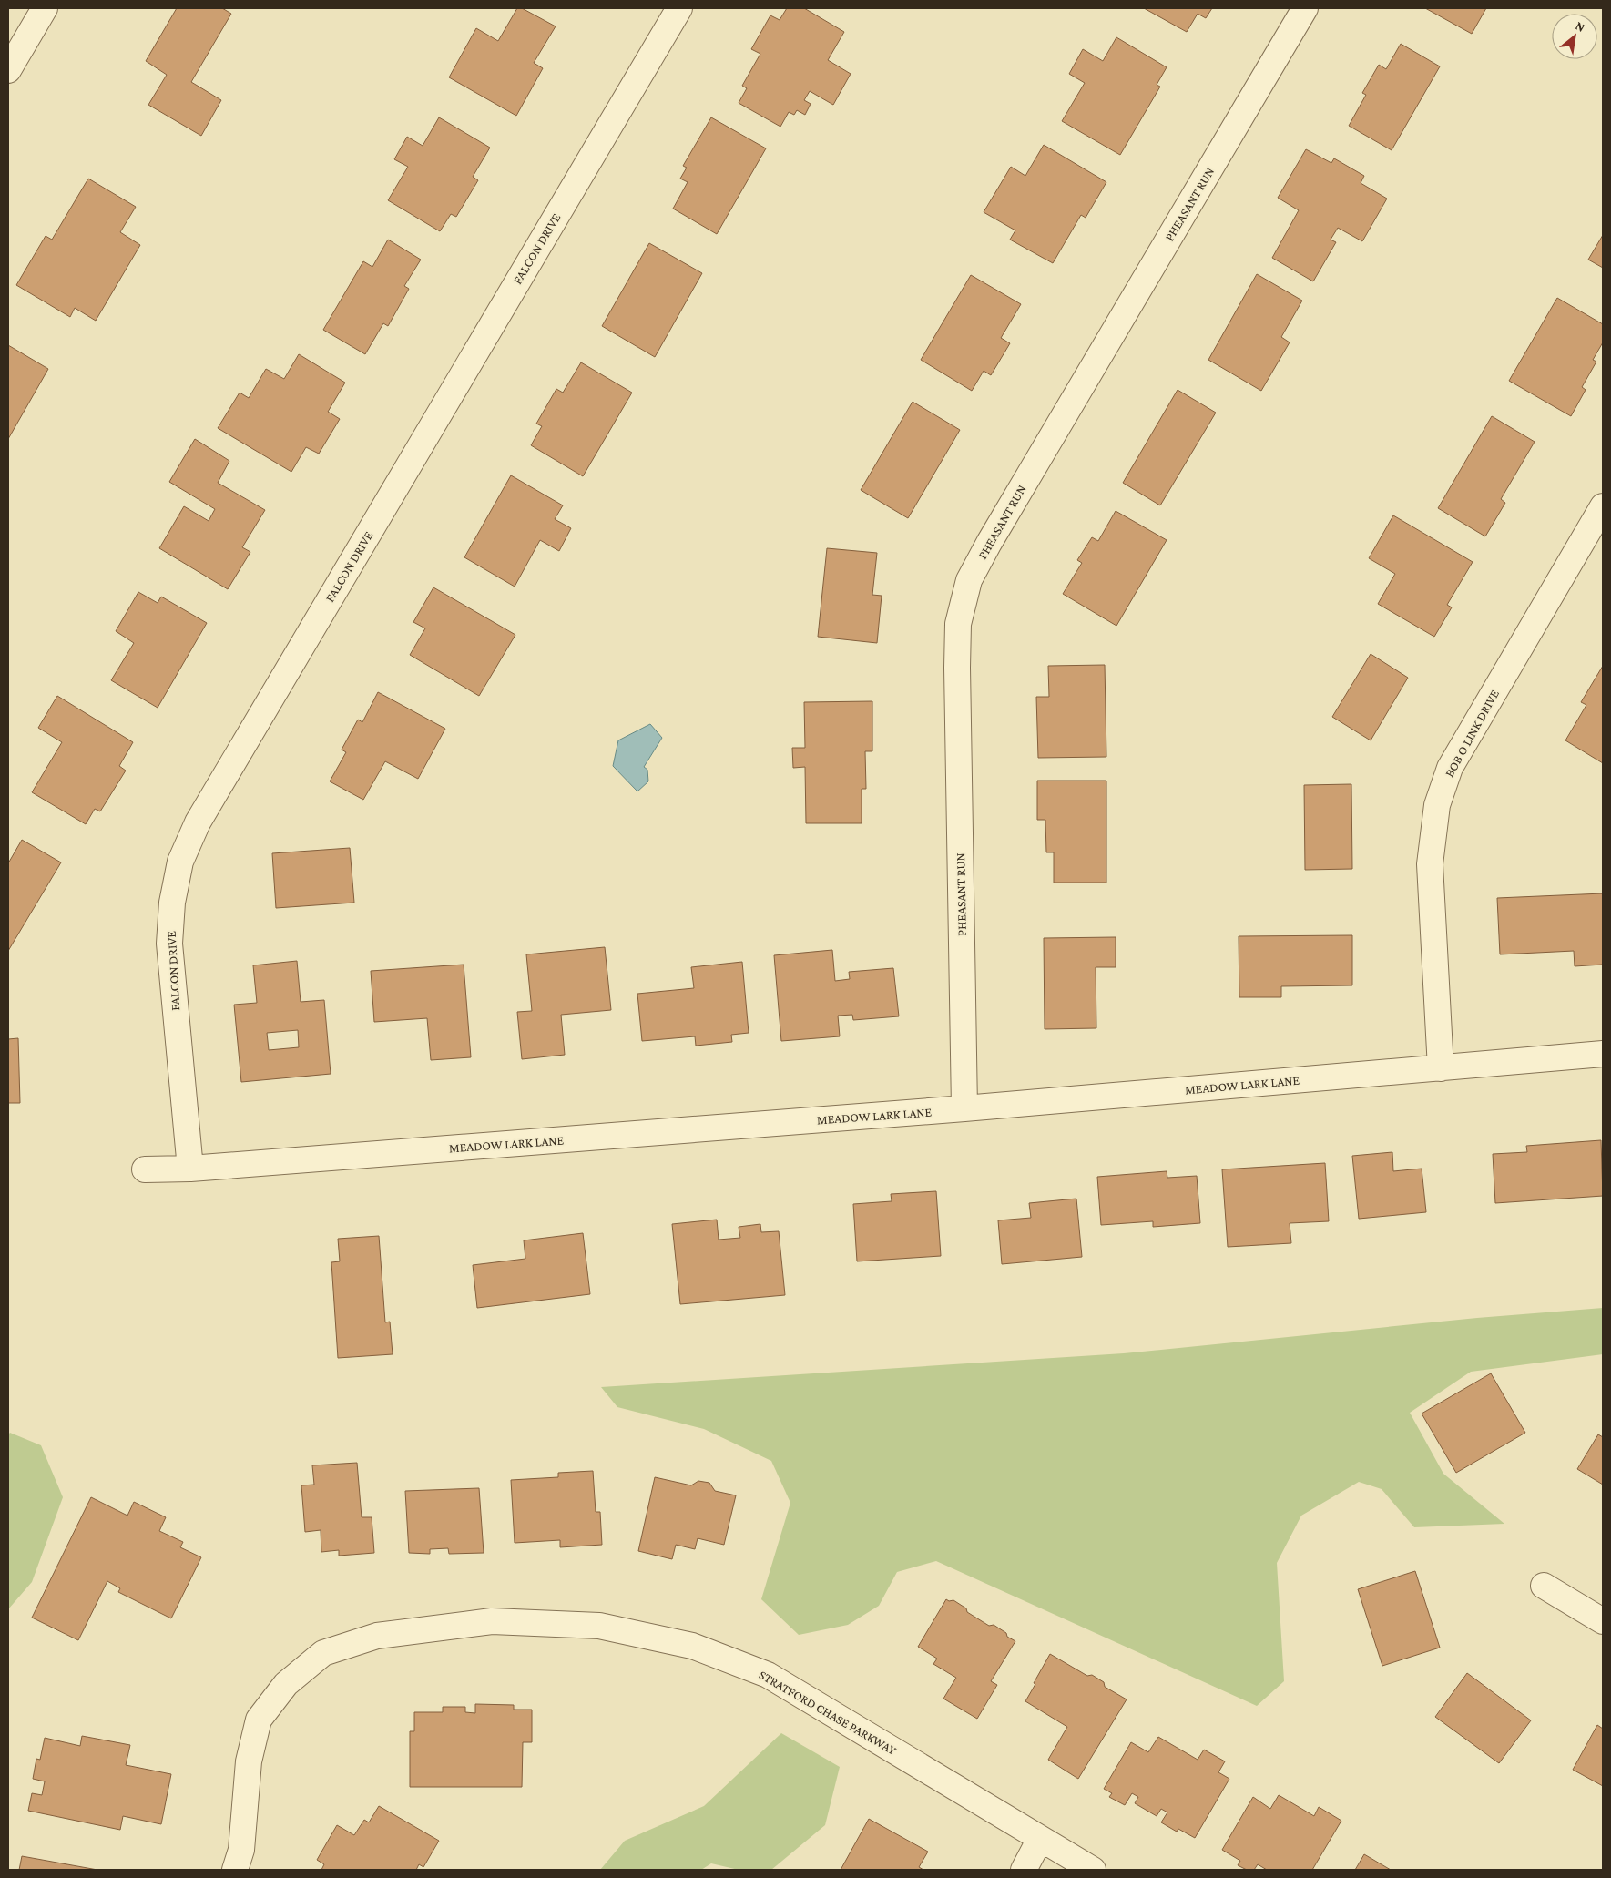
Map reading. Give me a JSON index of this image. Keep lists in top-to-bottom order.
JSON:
{
  "streets": {
    "street": [
      "PHEASANT RUN",
      "FALCON DRIVE",
      "BOB O LINK DRIVE",
      "MEADOW LARK LANE",
      "STRATFORD CHASE PARKWAY"
    ]
  },
  "crossings": [
    ["PHEASANT RUN", "MEADOW LARK LANE"],
    ["FALCON DRIVE", "MEADOW LARK LANE"],
    ["BOB O LINK DRIVE", "MEADOW LARK LANE"]
  ],
  "north": "top right"
}
